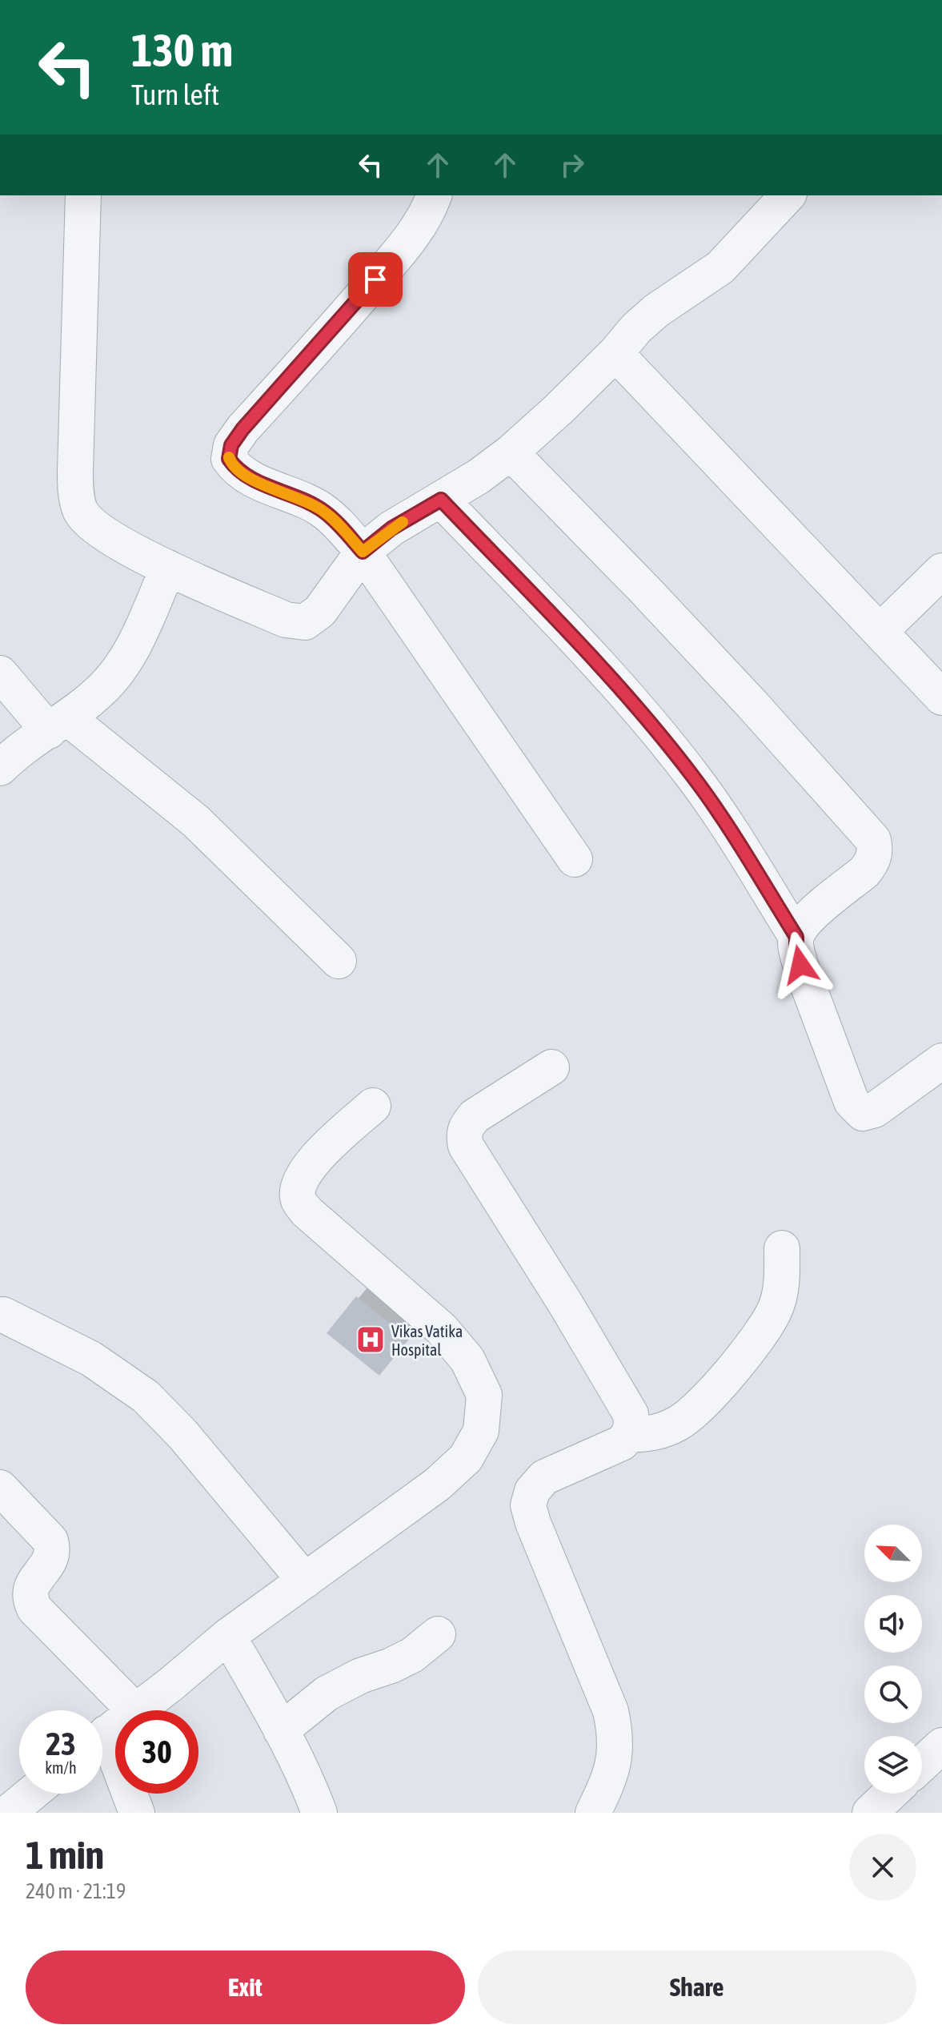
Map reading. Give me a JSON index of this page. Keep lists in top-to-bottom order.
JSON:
{
  "places": {
    "hospital": ["Vikas Vatika Hospital"]
  },
  "north": "top left",
  "page": {
    "turn": ["130 m", "Turn left"],
    "speed": "23 km/h",
    "limit": "30",
    "heading": ["1 min", "240 m · 21:19"],
    "buttons": ["Exit", "Share"]
  }
}
